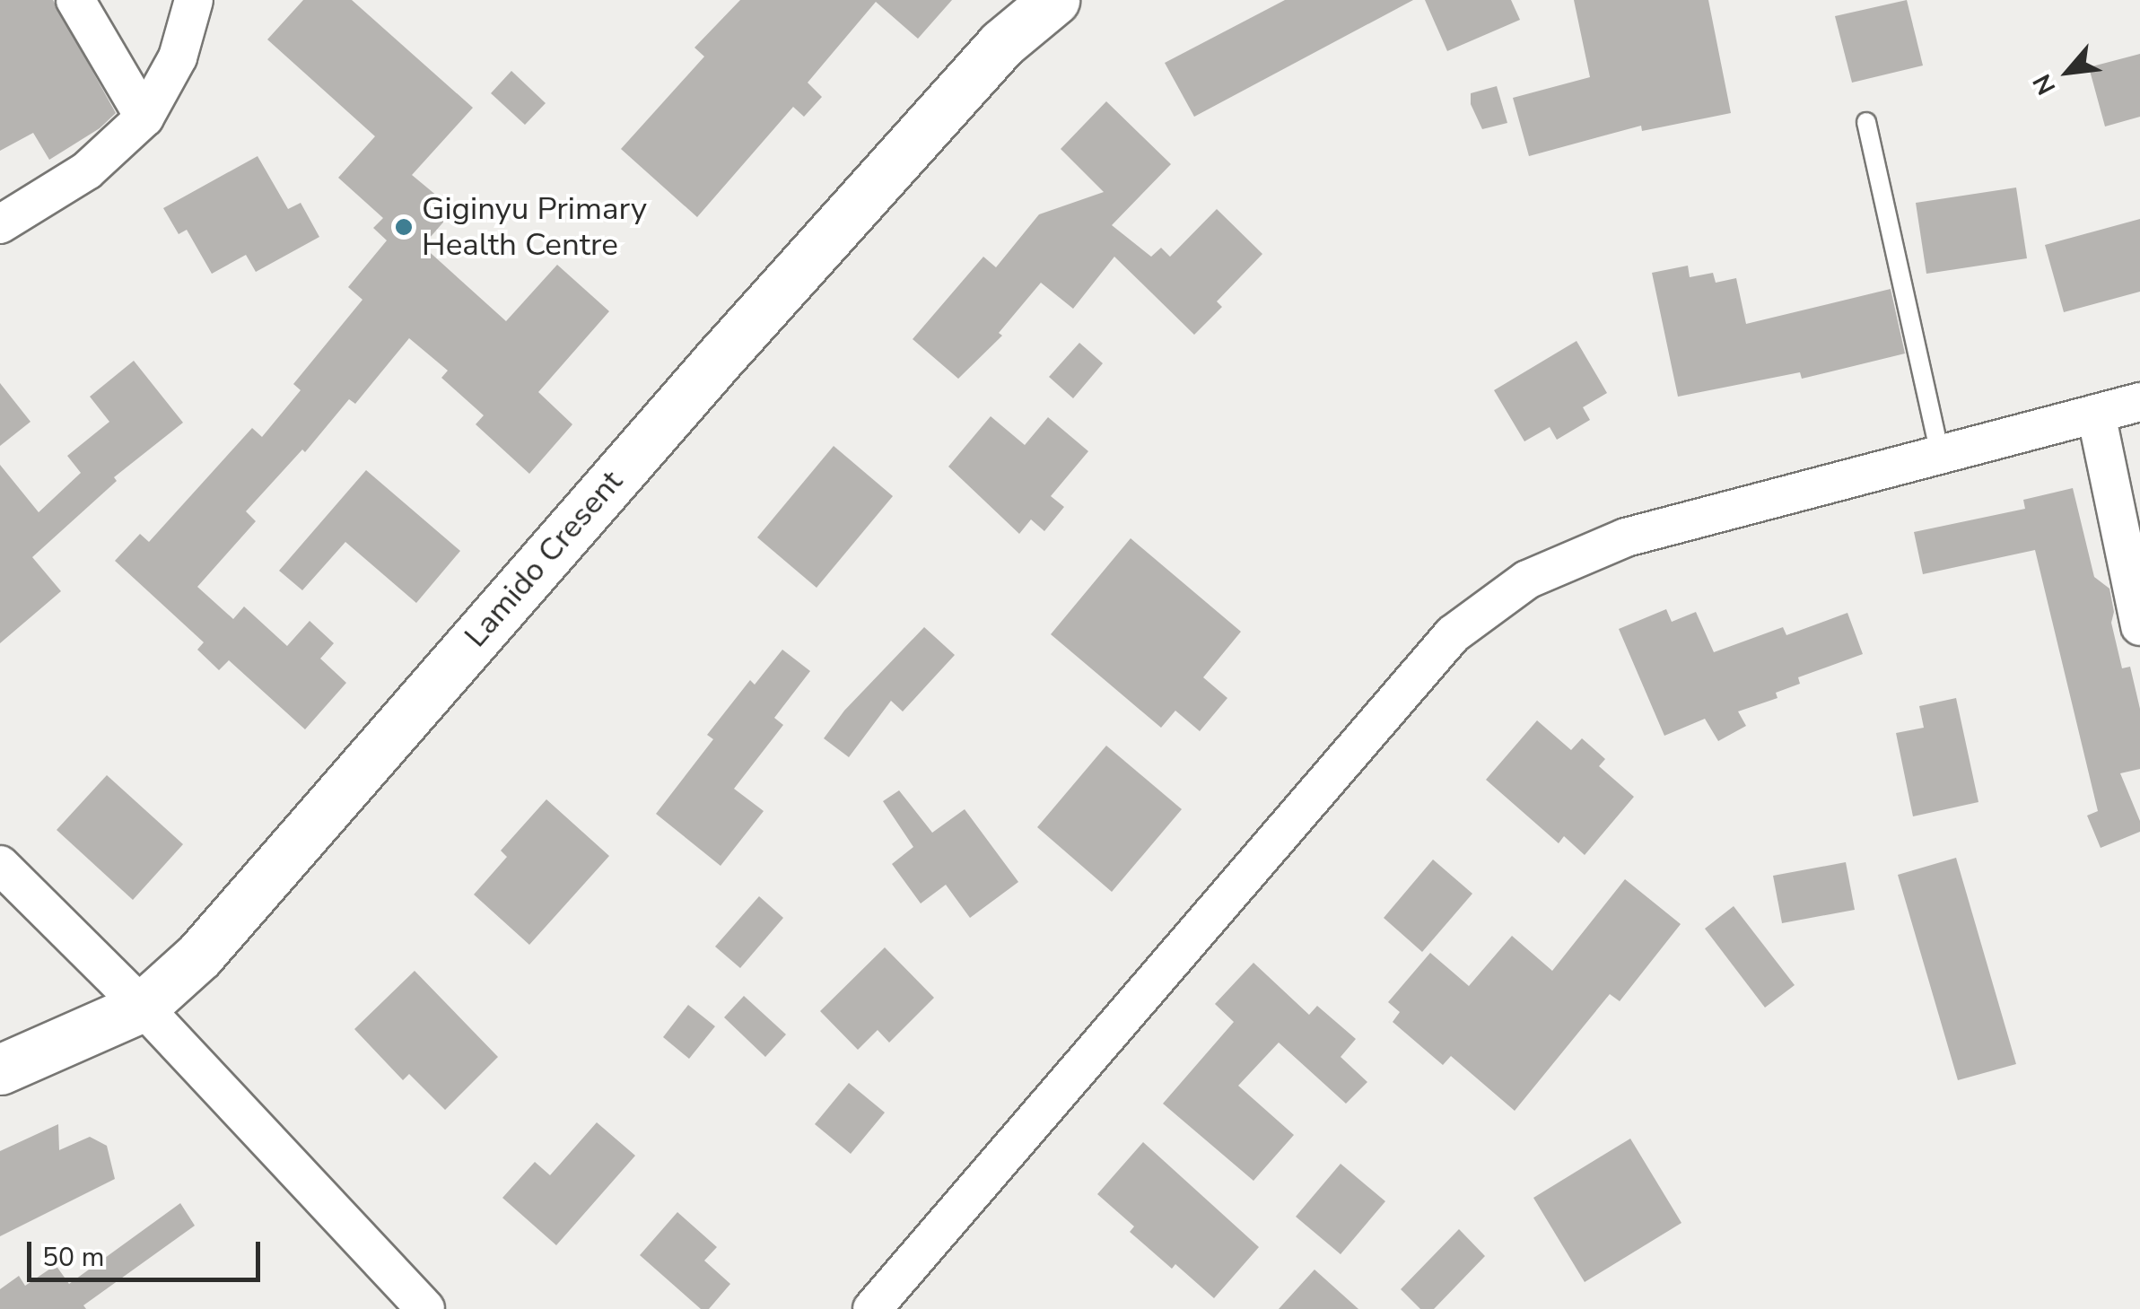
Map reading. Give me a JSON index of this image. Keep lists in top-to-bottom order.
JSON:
{
  "streets": {
    "street": ["Lamido Cresent"]
  },
  "places": ["Giginyu Primary Health Centre"],
  "scale_bar": "50 m",
  "north": "bottom left"
}
